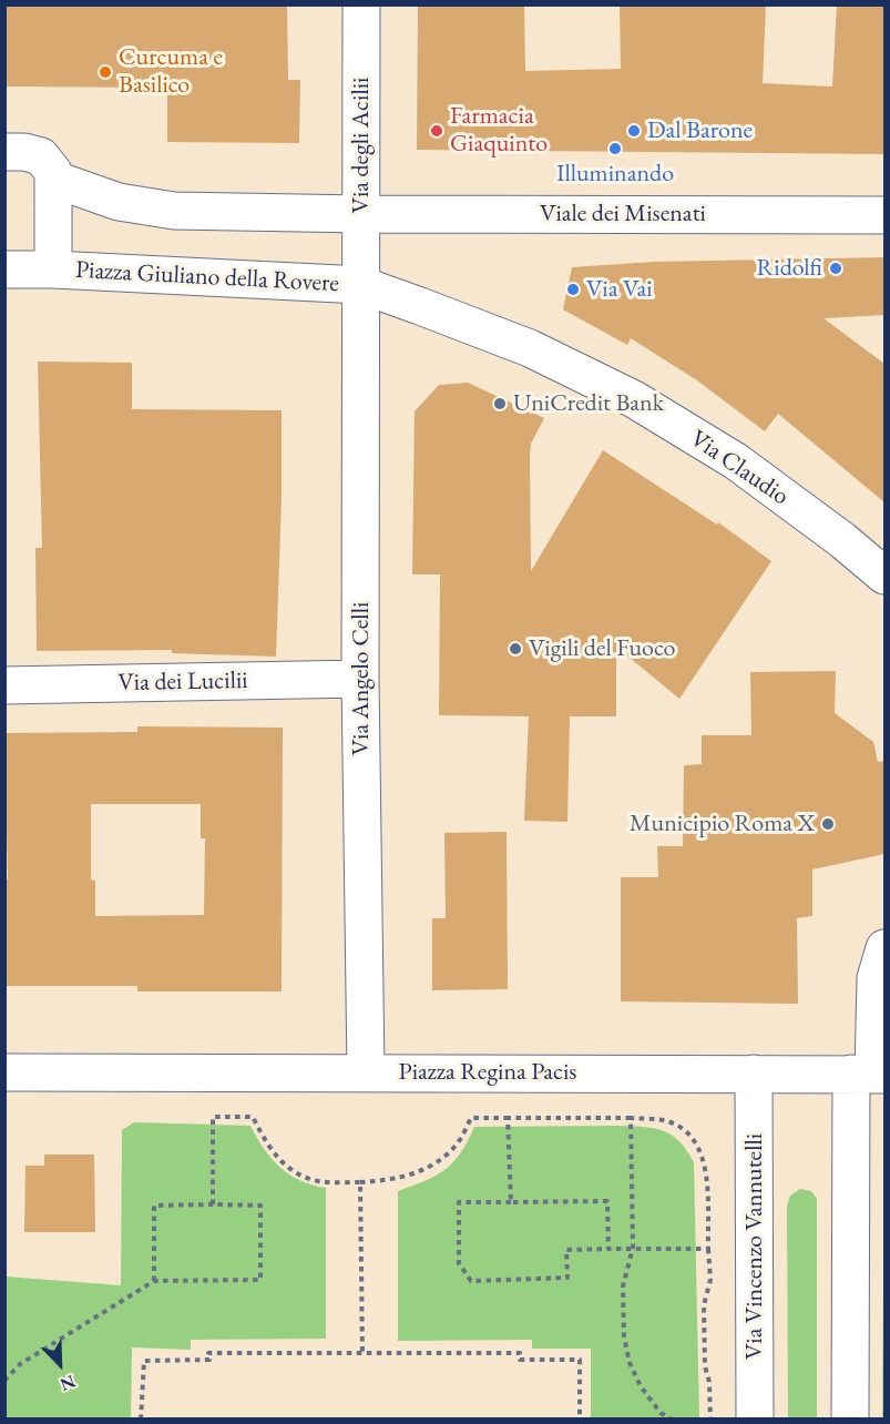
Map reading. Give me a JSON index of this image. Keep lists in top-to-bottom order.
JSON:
{
  "streets": {
    "street": [
      "Via degli Acilii",
      "Viale dei Misenati",
      "Piazza Giuliano della Rovere",
      "Via Claudio",
      "Via Angelo Celli",
      "Via dei Lucilii",
      "Piazza Regina Pacis",
      "Via Vincenzo Vannutelli"
    ]
  },
  "crossings": [
    ["Via degli Acilii", "Viale dei Misenati"],
    ["Via degli Acilii", "Piazza Giuliano della Rovere"],
    ["Via degli Acilii", "Via Claudio"],
    ["Via degli Acilii", "Via Angelo Celli"],
    ["Piazza Giuliano della Rovere", "Via Claudio"],
    ["Piazza Giuliano della Rovere", "Via Angelo Celli"],
    ["Via Claudio", "Via Angelo Celli"],
    ["Via Angelo Celli", "Via dei Lucilii"],
    ["Via Angelo Celli", "Piazza Regina Pacis"],
    ["Piazza Regina Pacis", "Via Vincenzo Vannutelli"]
  ],
  "places": [
    "Curcuma e Basilico",
    "Farmacia Giaquinto",
    "Dal Barone",
    "Illuminando",
    "Ridolfi",
    "Via Vai",
    "UniCredit Bank",
    "Vigili del Fuoco",
    "Municipio Roma X"
  ],
  "north": "bottom right"
}
